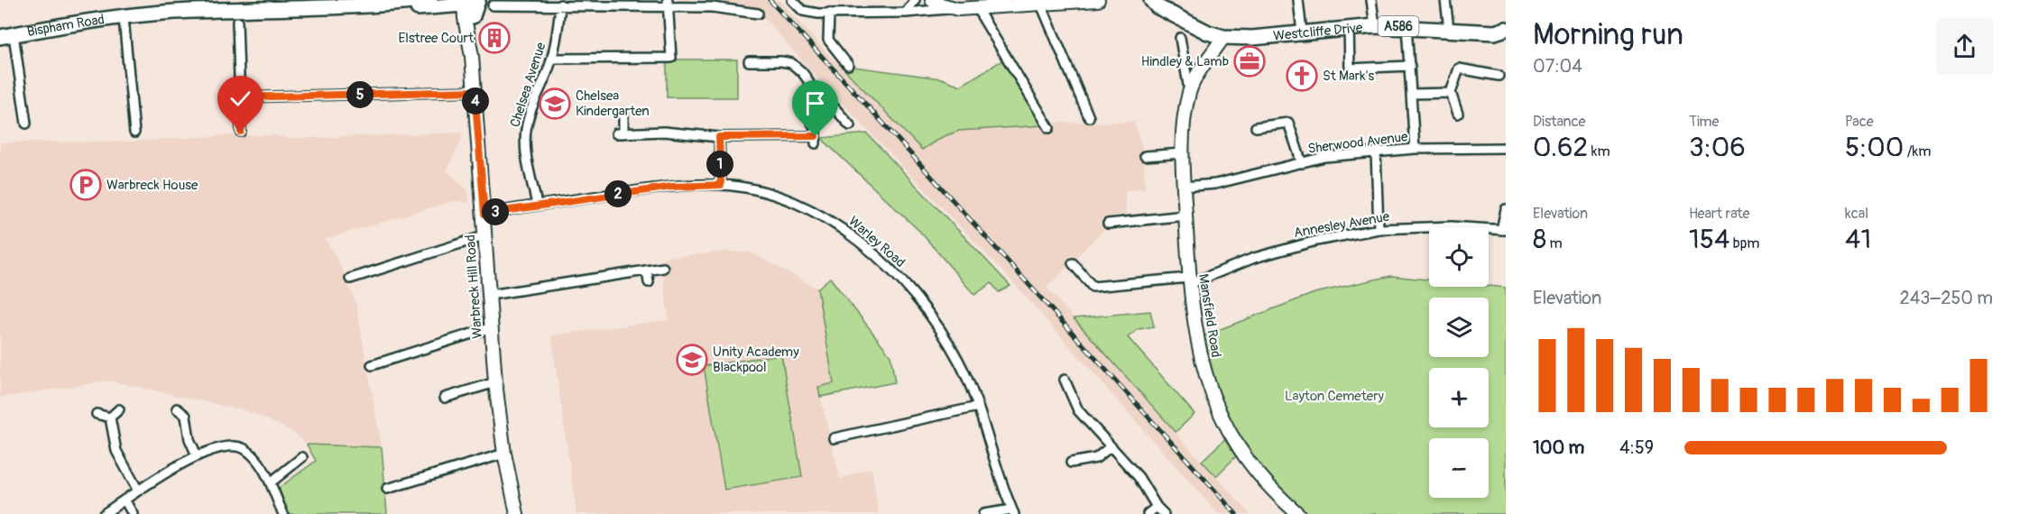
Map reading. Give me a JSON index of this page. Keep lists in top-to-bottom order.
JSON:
{
  "streets": {
    "main road": [
      "Bispham Road",
      "A586",
      "Westcliffe Drive",
      "Warbreck Hill Road",
      "Mansfield Road"
    ],
    "street": [
      "Chelsea Avenue",
      "Sherwood Avenue",
      "Annesley Avenue",
      "Warley Road"
    ]
  },
  "crossings": [
    ["Bispham Road", "Warbreck Hill Road"],
    ["Westcliffe Drive", "Mansfield Road"],
    ["Chelsea Avenue", "Warley Road"],
    ["Sherwood Avenue", "Mansfield Road"],
    ["Annesley Avenue", "Mansfield Road"],
    ["Warley Road", "Warbreck Hill Road"]
  ],
  "parks": ["Layton Cemetery"],
  "places": {
    "building": ["Elstree Court"],
    "office": ["Hindley & Lamb"],
    "church": ["St Mark's"],
    "school or university": ["Chelsea Kindergarten", "Unity Academy Blackpool"],
    "parking": ["Warbreck House"]
  },
  "page": {
    "heading": ["Morning run", "07:04"],
    "pins": [
      "5",
      "4",
      "1",
      "2",
      "3"
    ],
    "stats": [
      ["Distance", "0.62 km"],
      ["Time", "3:06"],
      ["Pace", "5:00 /km"],
      ["Elevation", "8 m"],
      ["Heart rate", "154 bpm"],
      ["kcal", "41"]
    ],
    "map_buttons": ["+", "−"],
    "chart": ["Elevation", "243–250 m"],
    "list": [
      {
        "name": "100 m",
        "note": "4:59"
      }
    ]
  }
}
